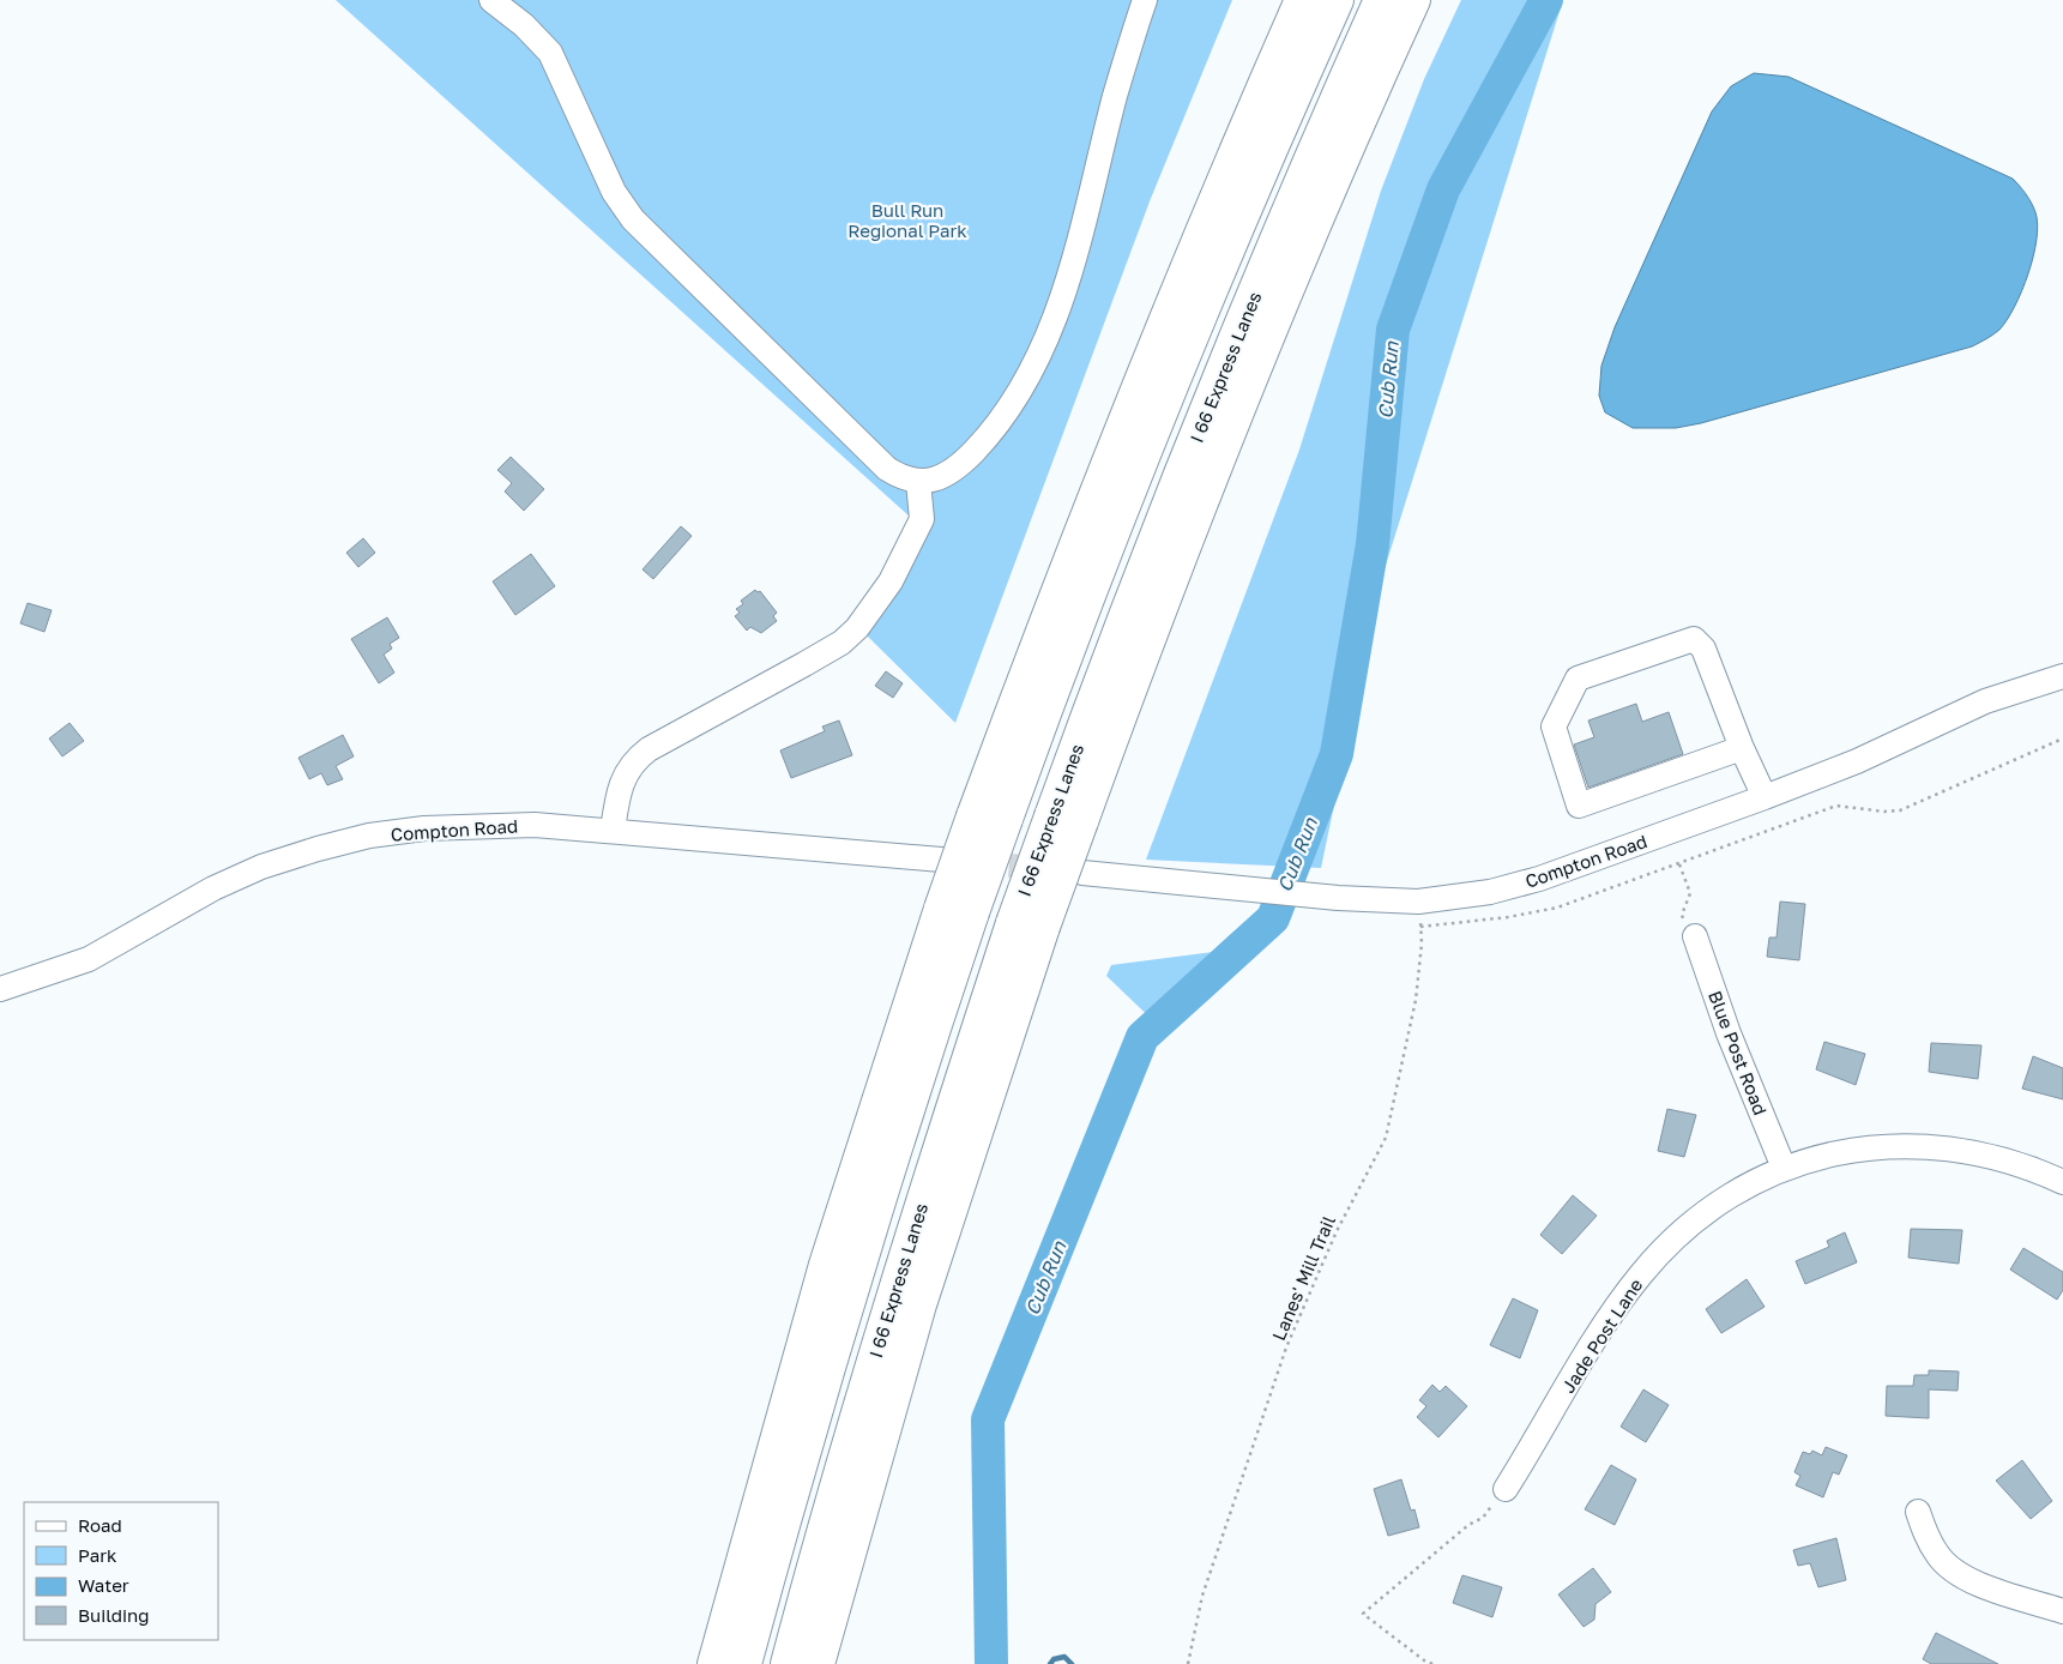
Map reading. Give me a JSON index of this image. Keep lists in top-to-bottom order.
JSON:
{
  "streets": {
    "highway": ["I 66 Express Lanes"],
    "street": ["Compton Road", "Blue Post Road", "Jade Post Lane"],
    "path": ["Lanes' Mill Trail"]
  },
  "crossings": [
    ["Compton Road", "Lanes' Mill Trail"],
    ["Blue Post Road", "Jade Post Lane"]
  ],
  "water": ["Cub Run"],
  "parks": ["Bull Run Regional Park"],
  "legend": [
    "Road",
    "Park",
    "Water",
    "Building"
  ]
}
